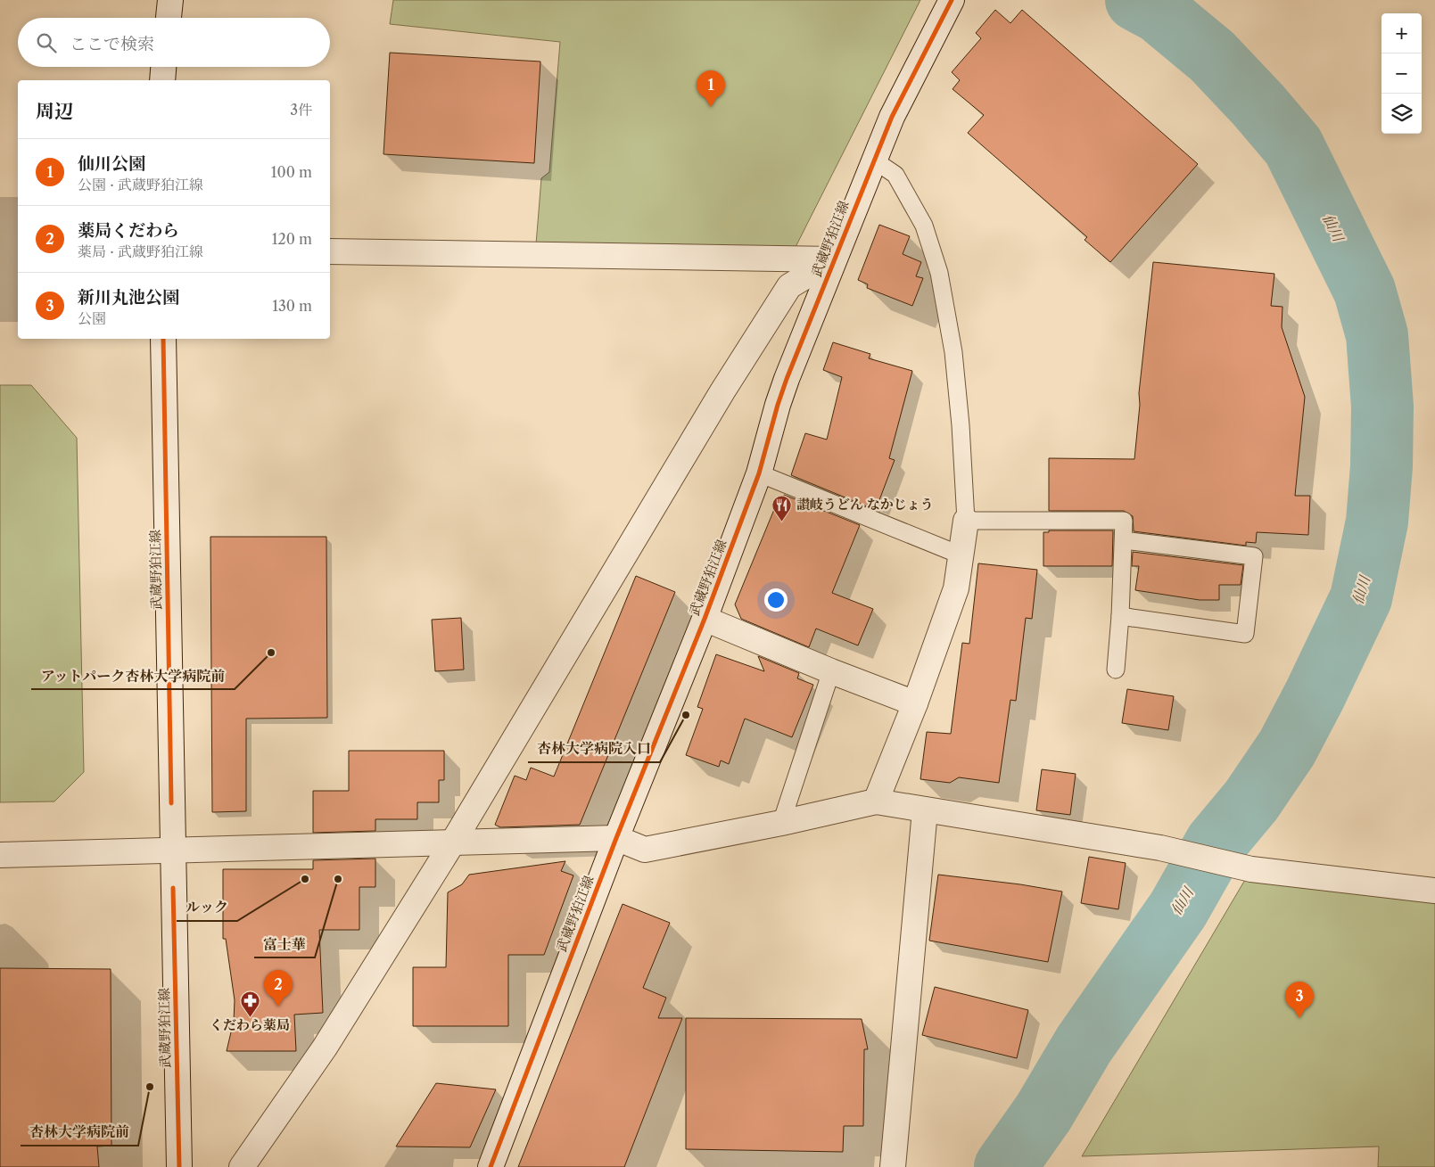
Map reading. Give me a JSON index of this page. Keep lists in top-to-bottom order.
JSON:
{
  "streets": {
    "street": ["武蔵野狛江線"]
  },
  "water": ["仙川"],
  "places": {
    "restaurant": ["讃岐うどん なかじょう"],
    "other": [
      "アットパーク杏林大学病院前",
      "杏林大学病院入口",
      "ルック",
      "富士華",
      "杏林大学病院前"
    ],
    "pharmacy": ["くだわら薬局"]
  },
  "page": {
    "map_buttons": ["+", "−"],
    "search": "ここで検索",
    "pins": ["1", "2", "3"],
    "heading": ["周辺", "3件"],
    "list": [
      {
        "mark": "1",
        "name": "仙川公園",
        "note": "公園 · 武蔵野狛江線",
        "value": "100 m"
      },
      {
        "mark": "2",
        "name": "薬局くだわら",
        "note": "薬局 · 武蔵野狛江線",
        "value": "120 m"
      },
      {
        "mark": "3",
        "name": "新川丸池公園",
        "note": "公園",
        "value": "130 m"
      }
    ]
  }
}
